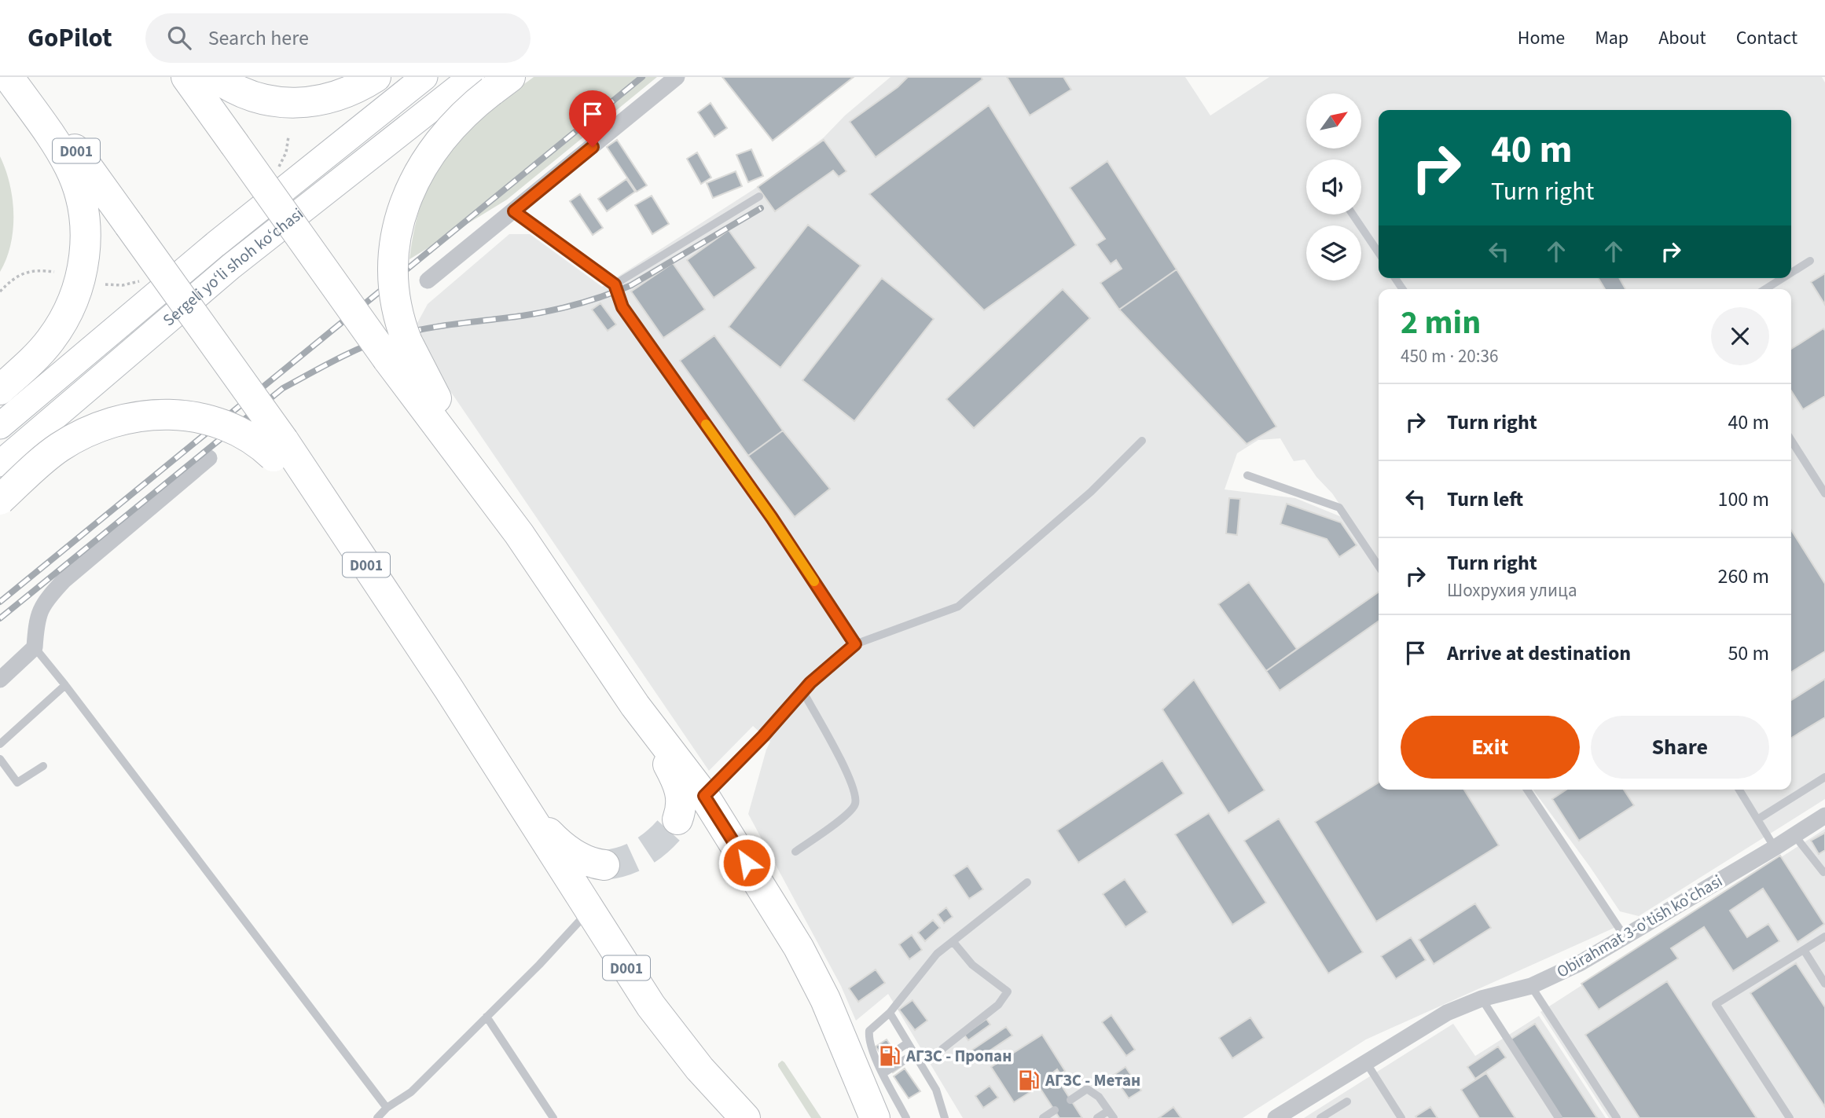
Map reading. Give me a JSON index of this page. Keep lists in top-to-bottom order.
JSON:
{
  "streets": {
    "highway": ["D001"],
    "main road": ["Sergeli yo‘li shoh ko‘chasi"],
    "street": ["Obirahmat 3-o'tish ko'chasi"]
  },
  "places": {
    "fuel station": ["АГЗС - Пропан", "АГЗС - Метан"]
  },
  "north": "top right",
  "page": {
    "header": "GoPilot",
    "search": "Search here",
    "nav": [
      "Home",
      "Map",
      "About",
      "Contact"
    ],
    "turn": ["40 m", "Turn right"],
    "heading": ["2 min", "450 m · 20:36"],
    "list": [
      {
        "name": "Turn right",
        "value": "40 m"
      },
      {
        "name": "Turn left",
        "value": "100 m"
      },
      {
        "name": "Turn right",
        "note": "Шохрухия улица",
        "value": "260 m"
      },
      {
        "name": "Arrive at destination",
        "value": "50 m"
      }
    ],
    "buttons": ["Exit", "Share"]
  }
}
